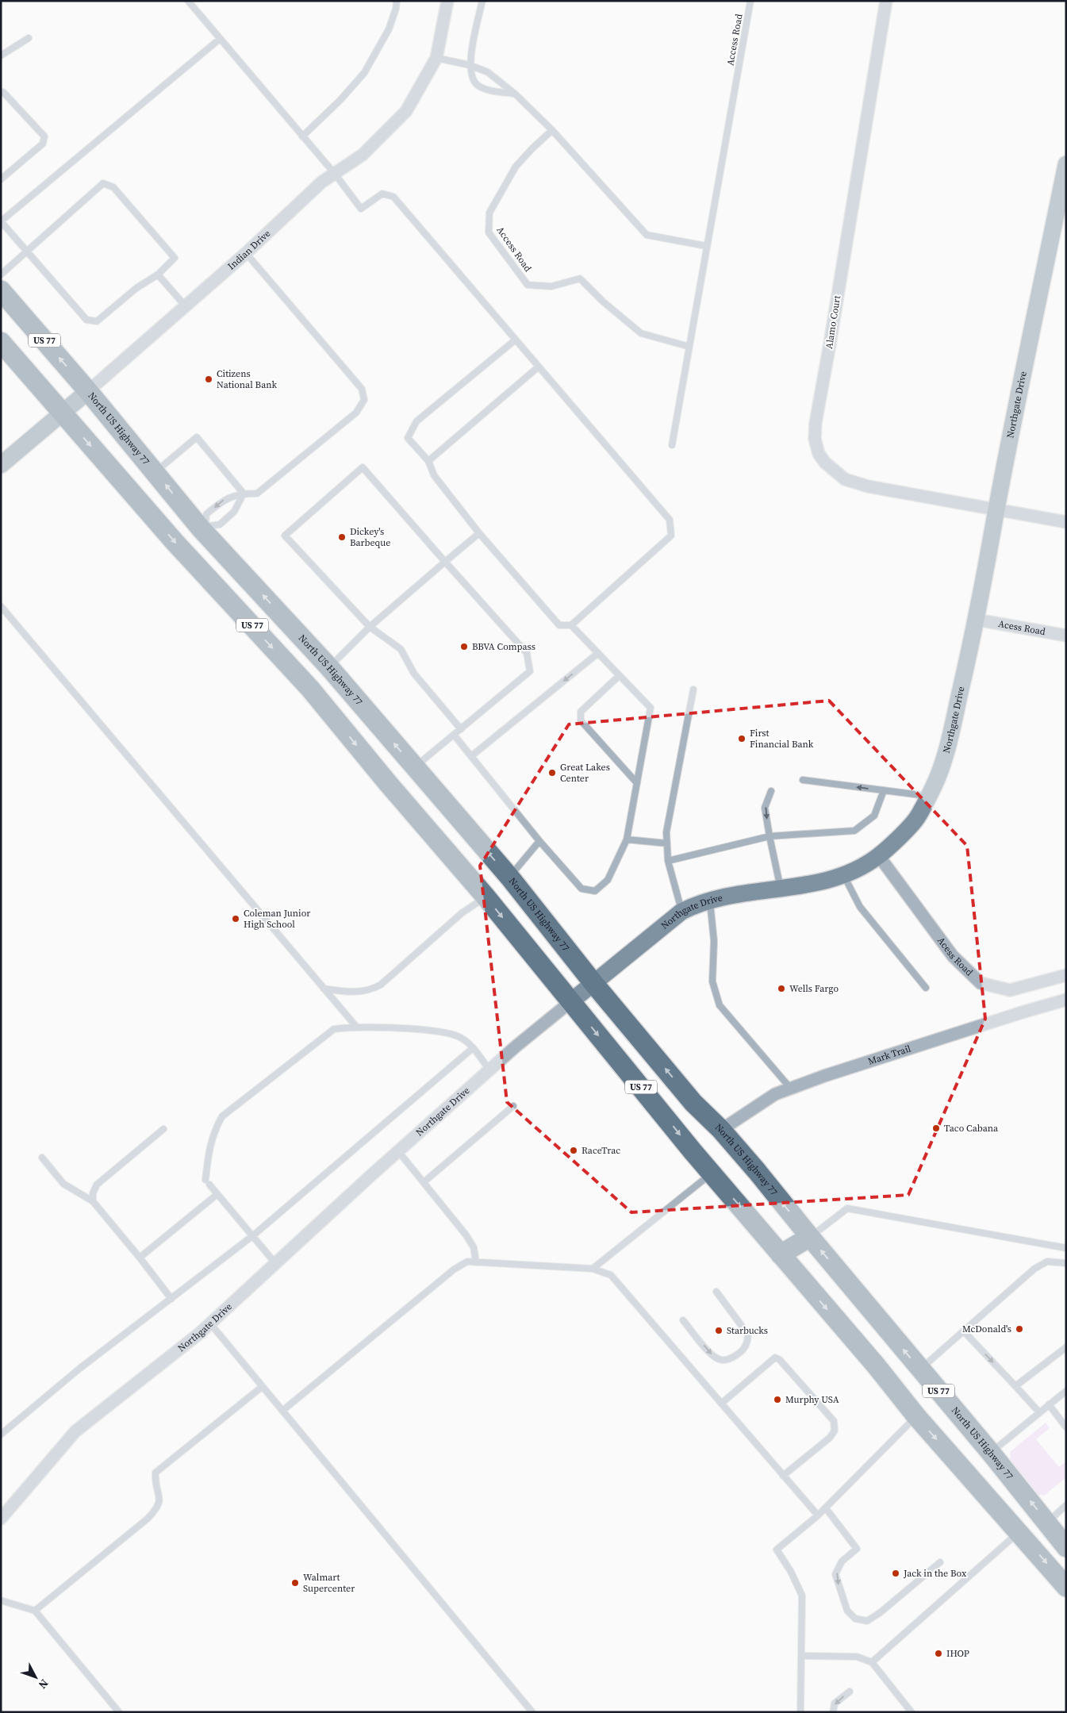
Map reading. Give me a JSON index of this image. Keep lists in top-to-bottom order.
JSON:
{
  "streets": {
    "main road": ["US 77", "North US Highway 77"],
    "street": [
      "Indian Drive",
      "Alamo Court",
      "Northgate Drive",
      "Acess Road",
      "Mark Trail"
    ],
    "lane": ["Access Road"]
  },
  "crossings": [
    ["Indian Drive", "US 77"],
    ["Indian Drive", "North US Highway 77"],
    ["Alamo Court", "Northgate Drive"],
    ["US 77", "Northgate Drive"],
    ["Northgate Drive", "North US Highway 77"],
    ["Northgate Drive", "Acess Road"],
    ["North US Highway 77", "Mark Trail"]
  ],
  "places": [
    "Citizens National Bank",
    "Dickey's Barbeque",
    "BBVA Compass",
    "First Financial Bank",
    "Great Lakes Center",
    "Coleman Junior High School",
    "Wells Fargo",
    "Taco Cabana",
    "RaceTrac",
    "McDonald's",
    "Starbucks",
    "Murphy USA",
    "Jack in the Box",
    "Walmart Supercenter",
    "IHOP"
  ],
  "north": "bottom right"
}
